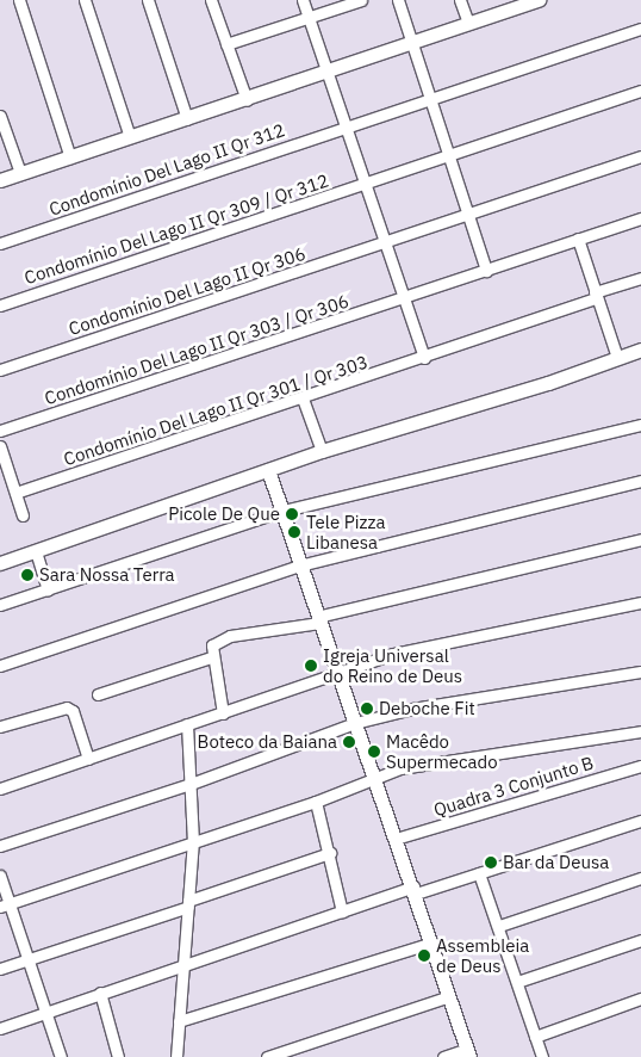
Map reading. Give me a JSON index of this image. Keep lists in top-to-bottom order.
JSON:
{
  "streets": {
    "street": [
      "Condomínio Del Lago II Qr 312",
      "Condomínio Del Lago II Qr 309 / Qr 312",
      "Condomínio Del Lago II Qr 306",
      "Condomínio Del Lago II Qr 303 / Qr 306",
      "Condomínio Del Lago II Qr 301 / Qr 303",
      "Quadra 3 Conjunto B"
    ]
  },
  "places": [
    "Picole De Que",
    "Tele Pizza Libanesa",
    "Sara Nossa Terra",
    "Igreja Universal do Reino de Deus",
    "Deboche Fit",
    "Boteco da Baiana",
    "Macêdo Supermecado",
    "Bar da Deusa",
    "Assembleia de Deus"
  ]
}
